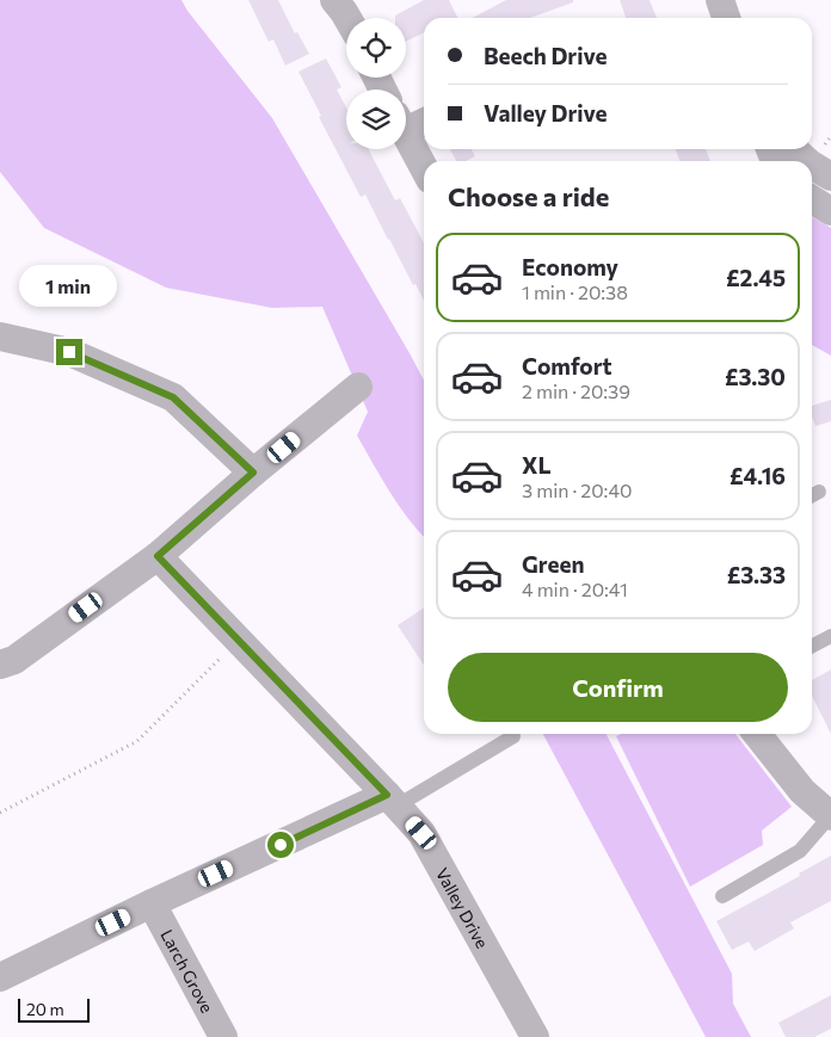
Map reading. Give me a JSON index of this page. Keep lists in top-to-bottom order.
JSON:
{
  "streets": {
    "street": ["Valley Drive", "Larch Grove"]
  },
  "scale_bar": "20 m",
  "page": {
    "banner": ["Beech Drive", "Valley Drive"],
    "heading": "Choose a ride",
    "list": [
      {
        "name": "Economy",
        "note": "1 min · 20:38",
        "value": "£2.45"
      },
      {
        "name": "Comfort",
        "note": "2 min · 20:39",
        "value": "£3.30"
      },
      {
        "name": "XL",
        "note": "3 min · 20:40",
        "value": "£4.16"
      },
      {
        "name": "Green",
        "note": "4 min · 20:41",
        "value": "£3.33"
      }
    ],
    "bubble": "1 min",
    "buttons": "Confirm",
    "scale": "20 m"
  }
}
